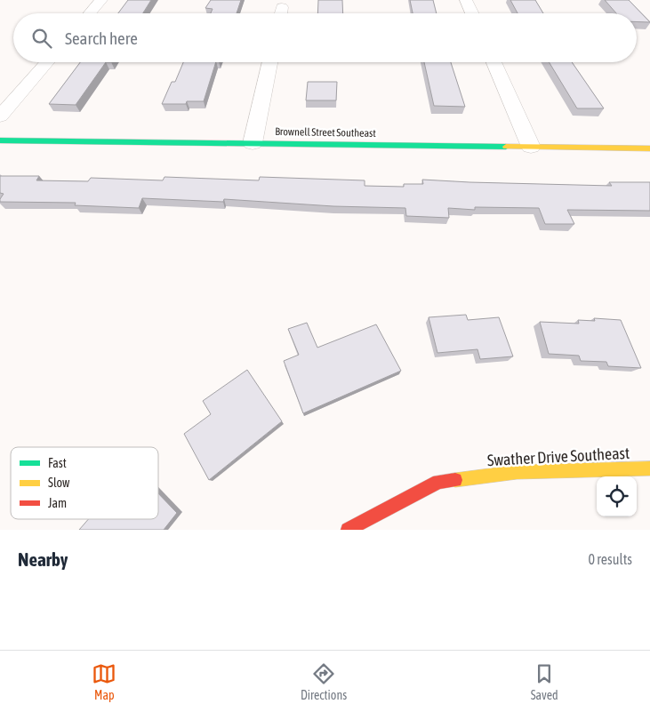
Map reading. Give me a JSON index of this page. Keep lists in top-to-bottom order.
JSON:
{
  "streets": {
    "street": ["Brownell Street Southeast", "Swather Drive Southeast"]
  },
  "legend": ["Fast", "Slow", "Jam"],
  "page": {
    "search": "Search here",
    "heading": ["Nearby", "0 results"],
    "nav": ["Map", "Directions", "Saved"]
  }
}
